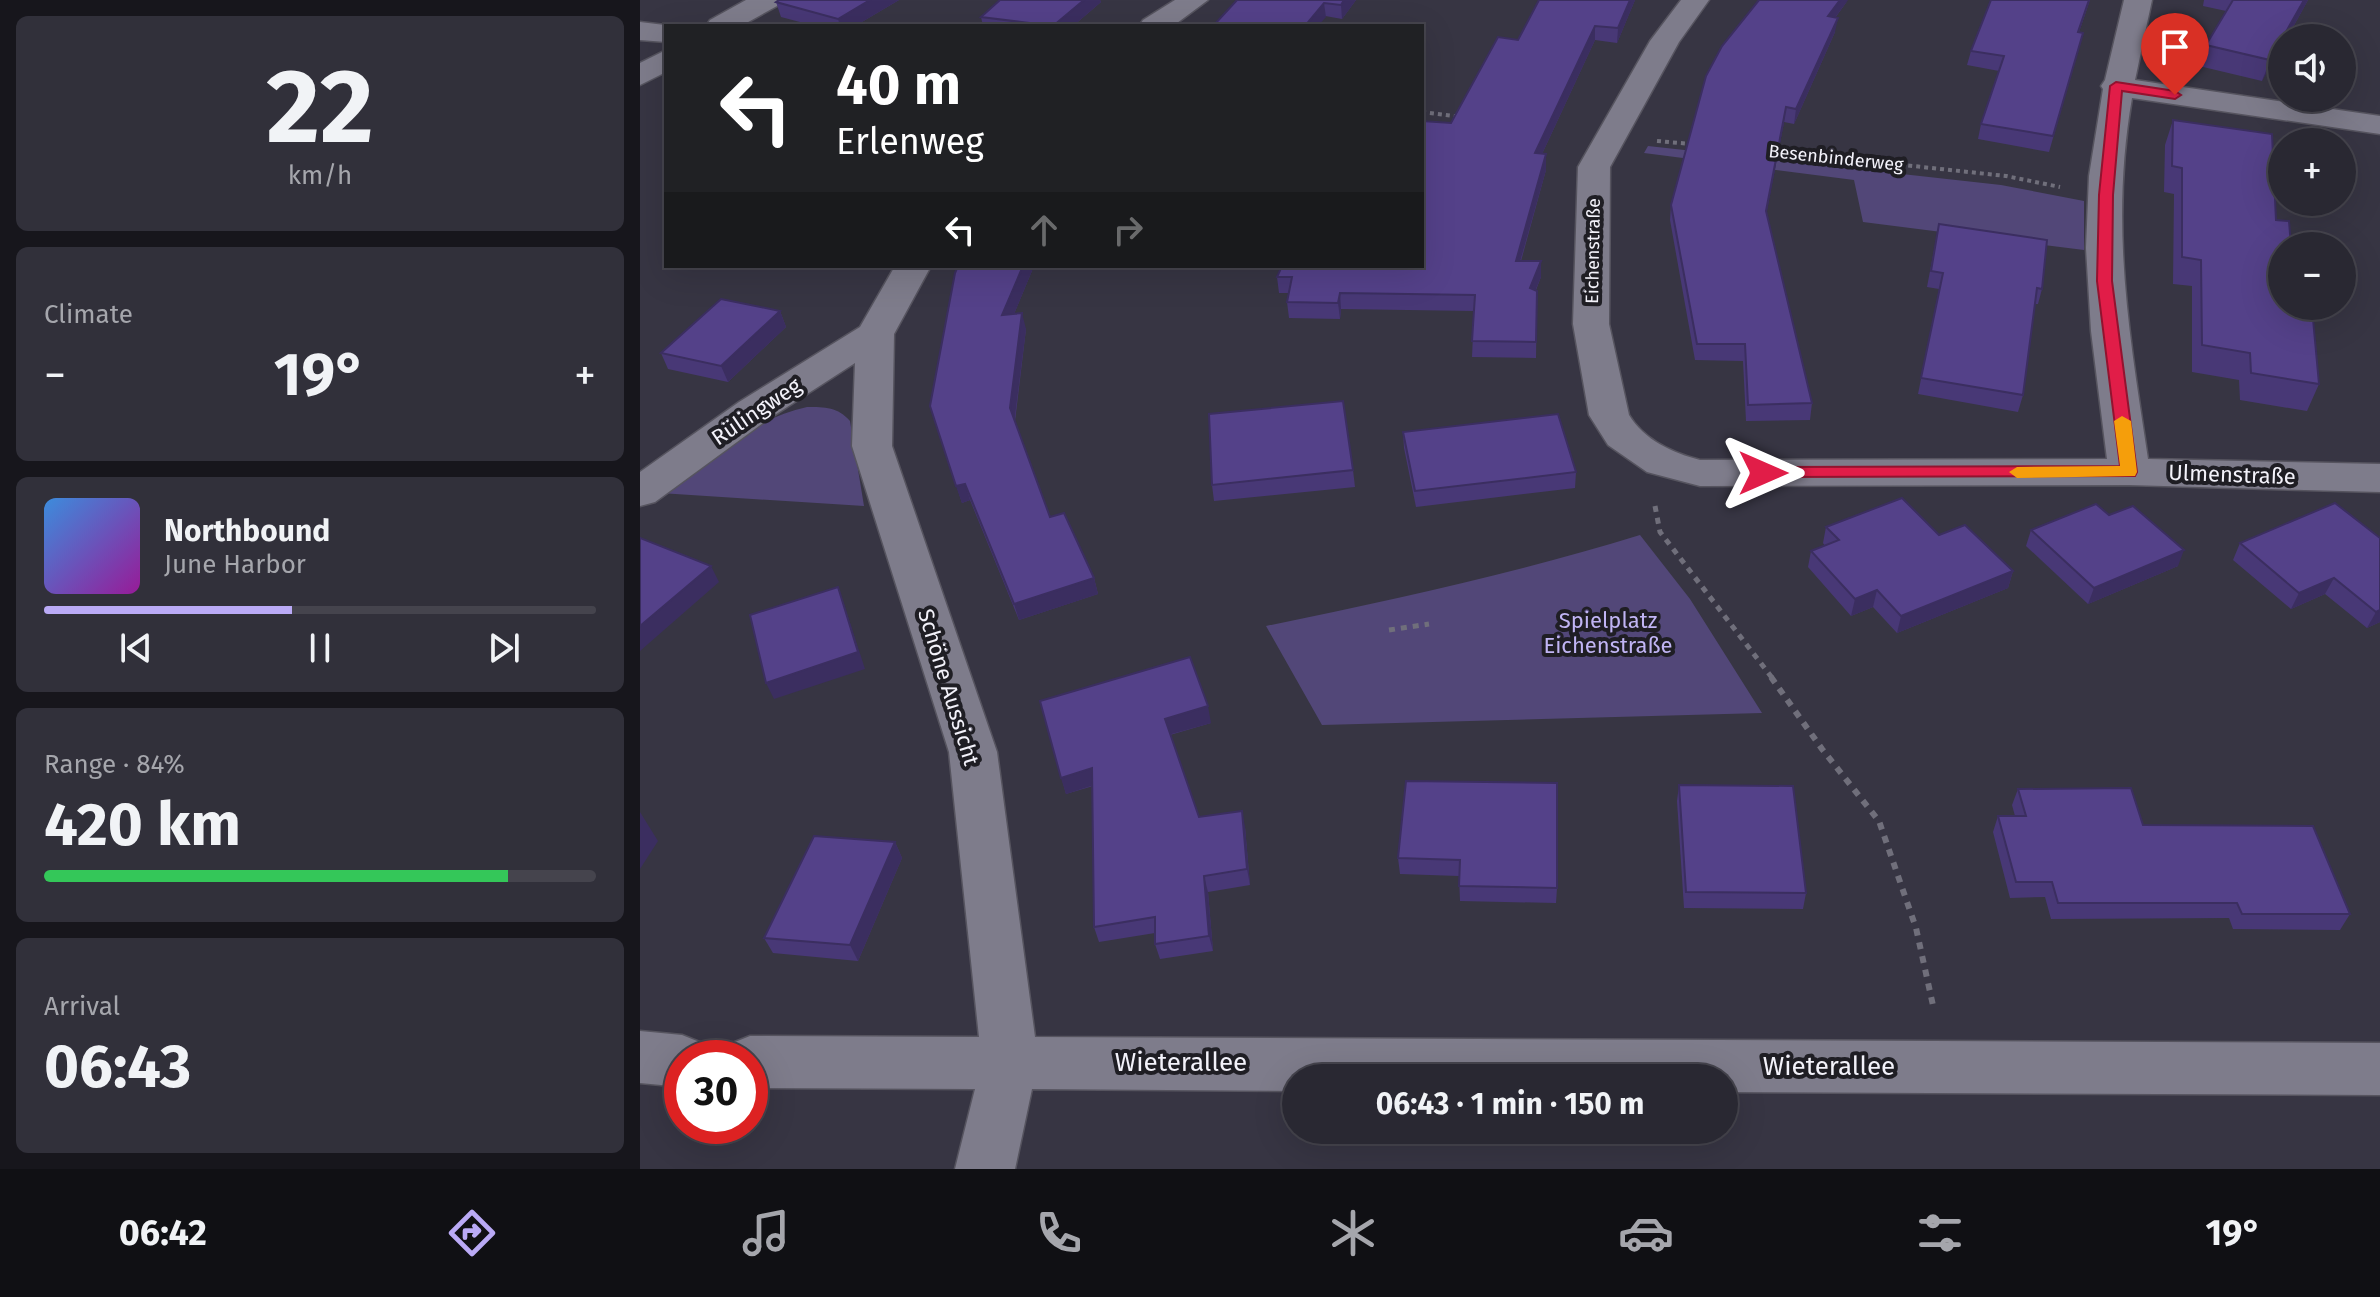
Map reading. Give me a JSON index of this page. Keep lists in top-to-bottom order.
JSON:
{
  "streets": {
    "street": [
      "Eichenstraße",
      "Rülingweg",
      "Ulmenstraße",
      "Schöne Aussicht",
      "Wieterallee"
    ],
    "path": ["Besenbinderweg"]
  },
  "crossings": [
    ["Eichenstraße", "Ulmenstraße"],
    ["Rülingweg", "Schöne Aussicht"],
    ["Schöne Aussicht", "Wieterallee"]
  ],
  "parks": ["Spielplatz Eichenstraße"],
  "page": {
    "tile": [
      ["22", "km/h"],
      "Climate",
      ["Range · 84%", "420 km"],
      ["Arrival", "06:43"]
    ],
    "map_buttons": ["+", "−"],
    "turn": ["40 m", "Erlenweg"],
    "heat": ["−", "19°", "+"],
    "song": ["Northbound", "June Harbor"],
    "limit": "30",
    "trip": "06:43 · 1 min · 150 m",
    "tabs": ["06:42", "19°"]
  }
}
